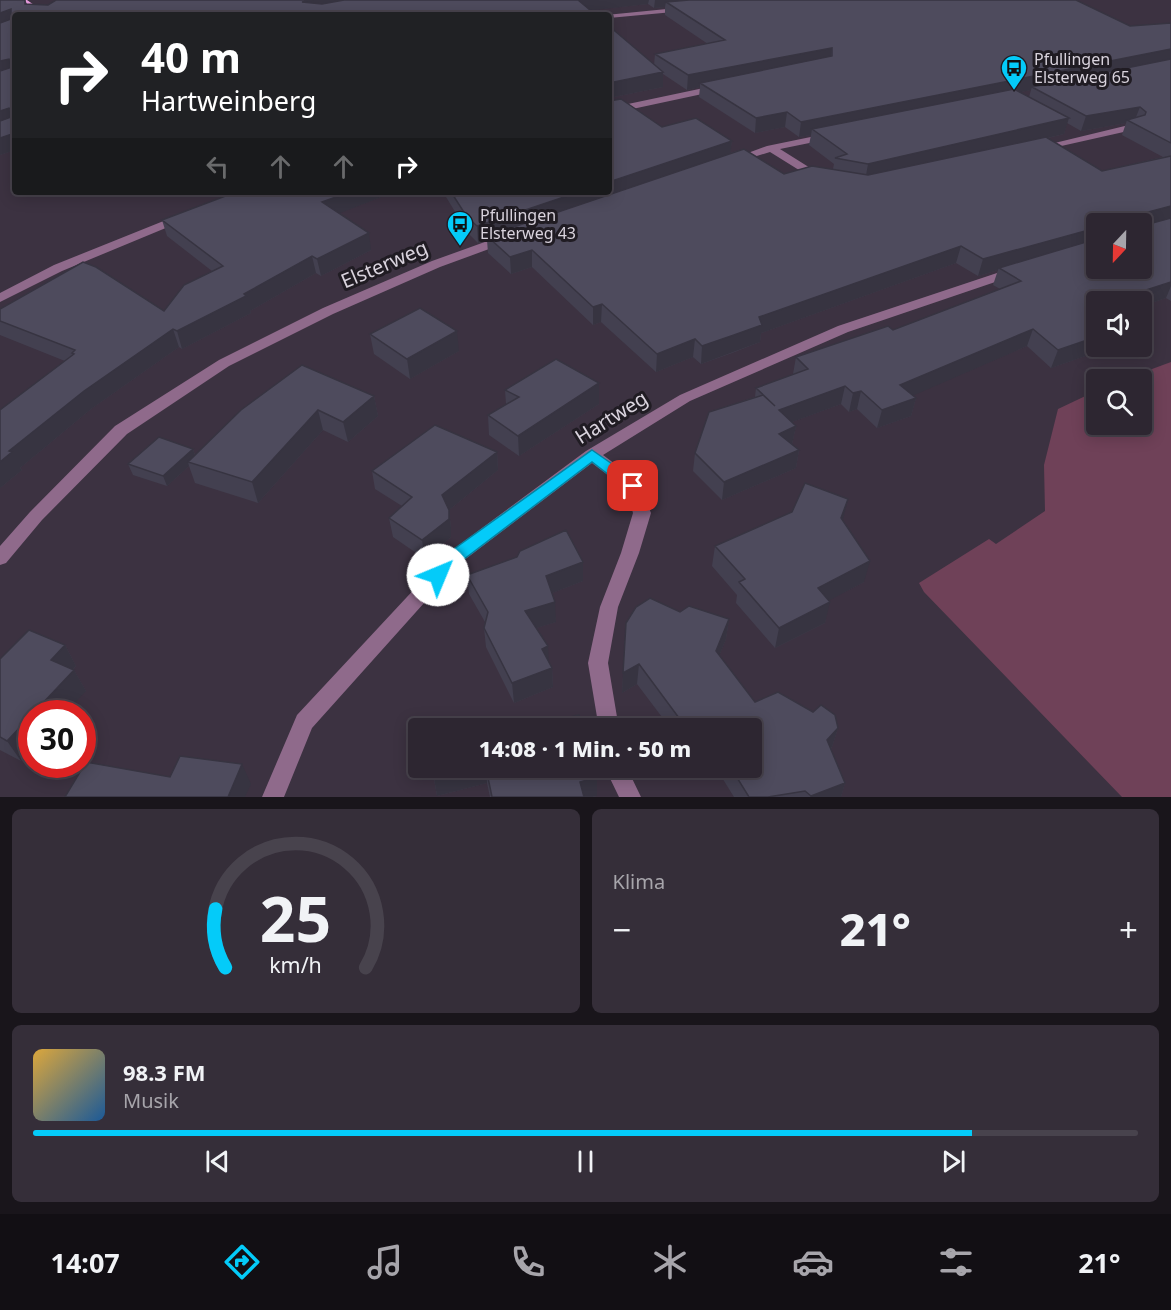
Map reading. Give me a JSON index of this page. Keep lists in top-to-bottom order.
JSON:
{
  "streets": {
    "street": ["Elsterweg", "Hartweg"]
  },
  "places": {
    "bus stop": ["Pfullingen Elsterweg 65", "Pfullingen Elsterweg 43"]
  },
  "north": "bottom",
  "page": {
    "turn": ["40 m", "Hartweinberg"],
    "limit": "30",
    "trip": "14:08 · 1 Min. · 50 m",
    "tile": "Klima",
    "heat": ["−", "21°", "+"],
    "song": ["98.3 FM", "Musik"],
    "tabs": ["14:07", "21°"],
    "gauge": ["25", "km/h"]
  }
}
